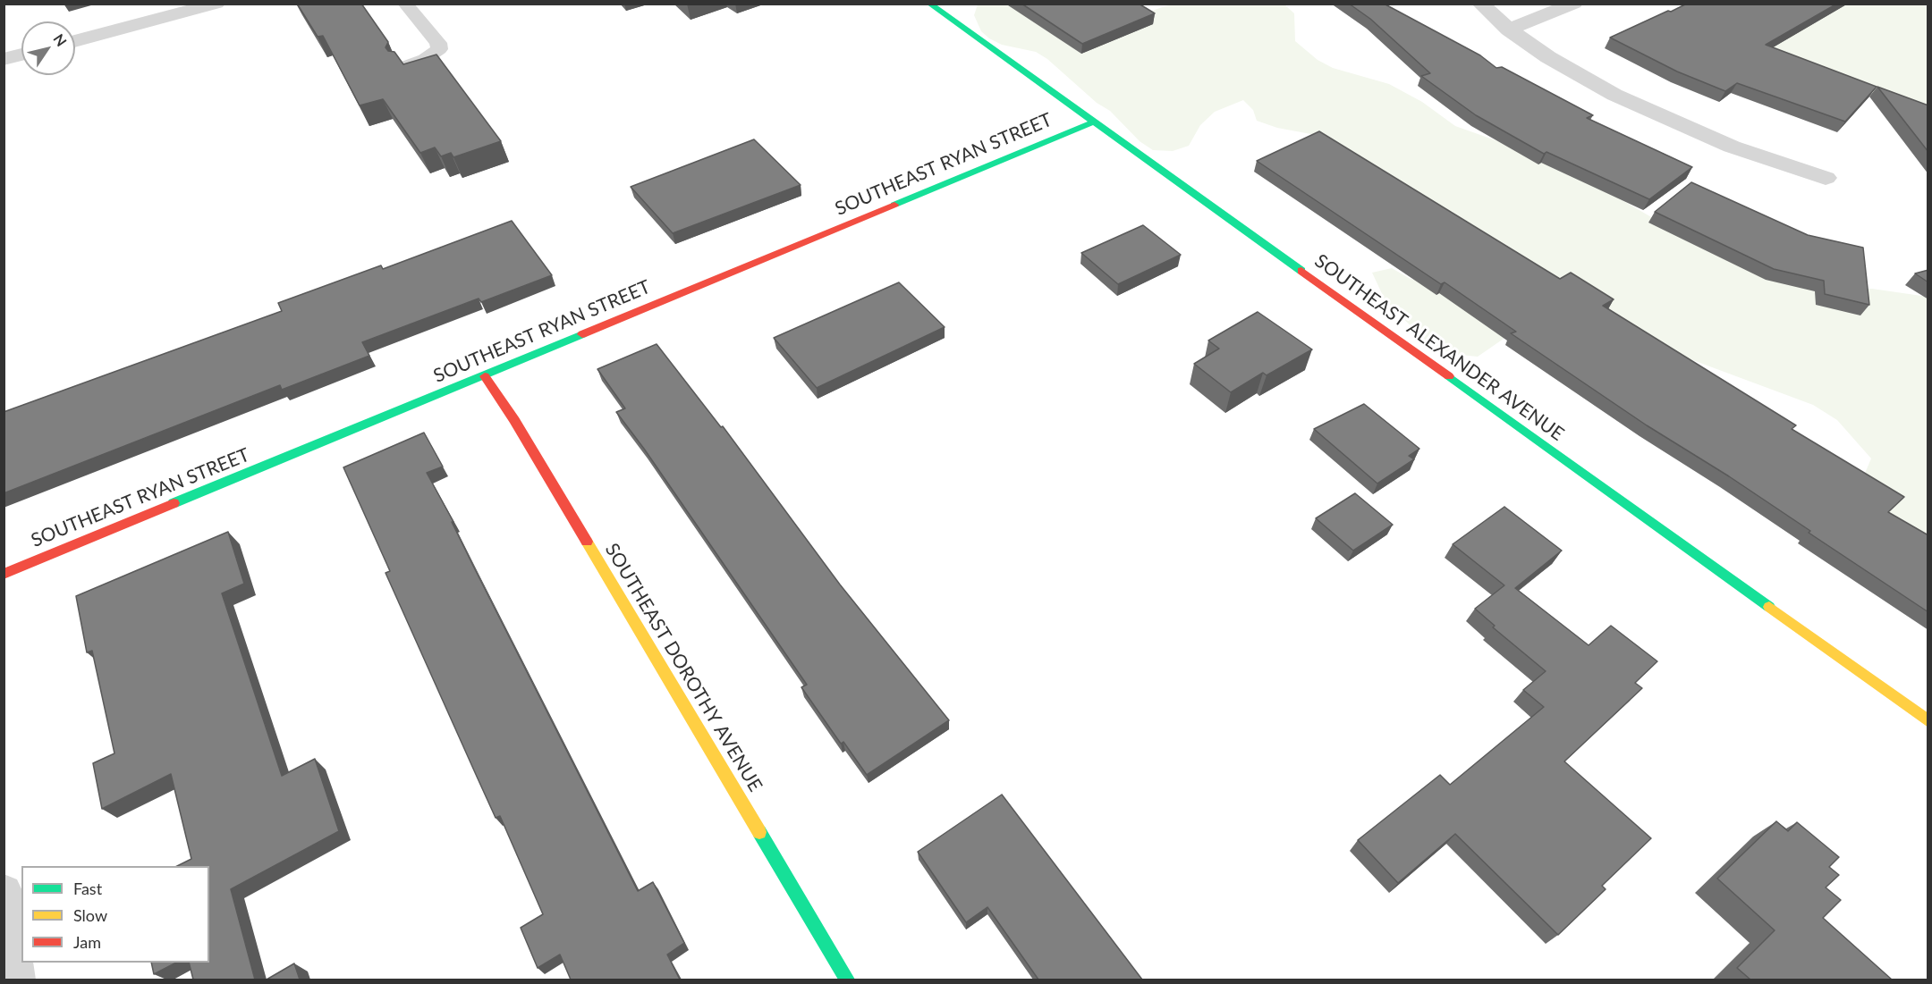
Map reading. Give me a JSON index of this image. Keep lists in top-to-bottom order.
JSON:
{
  "streets": {
    "street": ["SOUTHEAST RYAN STREET", "SOUTHEAST ALEXANDER AVENUE", "SOUTHEAST DOROTHY AVENUE"]
  },
  "crossings": [
    ["SOUTHEAST RYAN STREET", "SOUTHEAST ALEXANDER AVENUE"],
    ["SOUTHEAST RYAN STREET", "SOUTHEAST DOROTHY AVENUE"]
  ],
  "legend": ["Fast", "Slow", "Jam"],
  "north": "top right"
}
